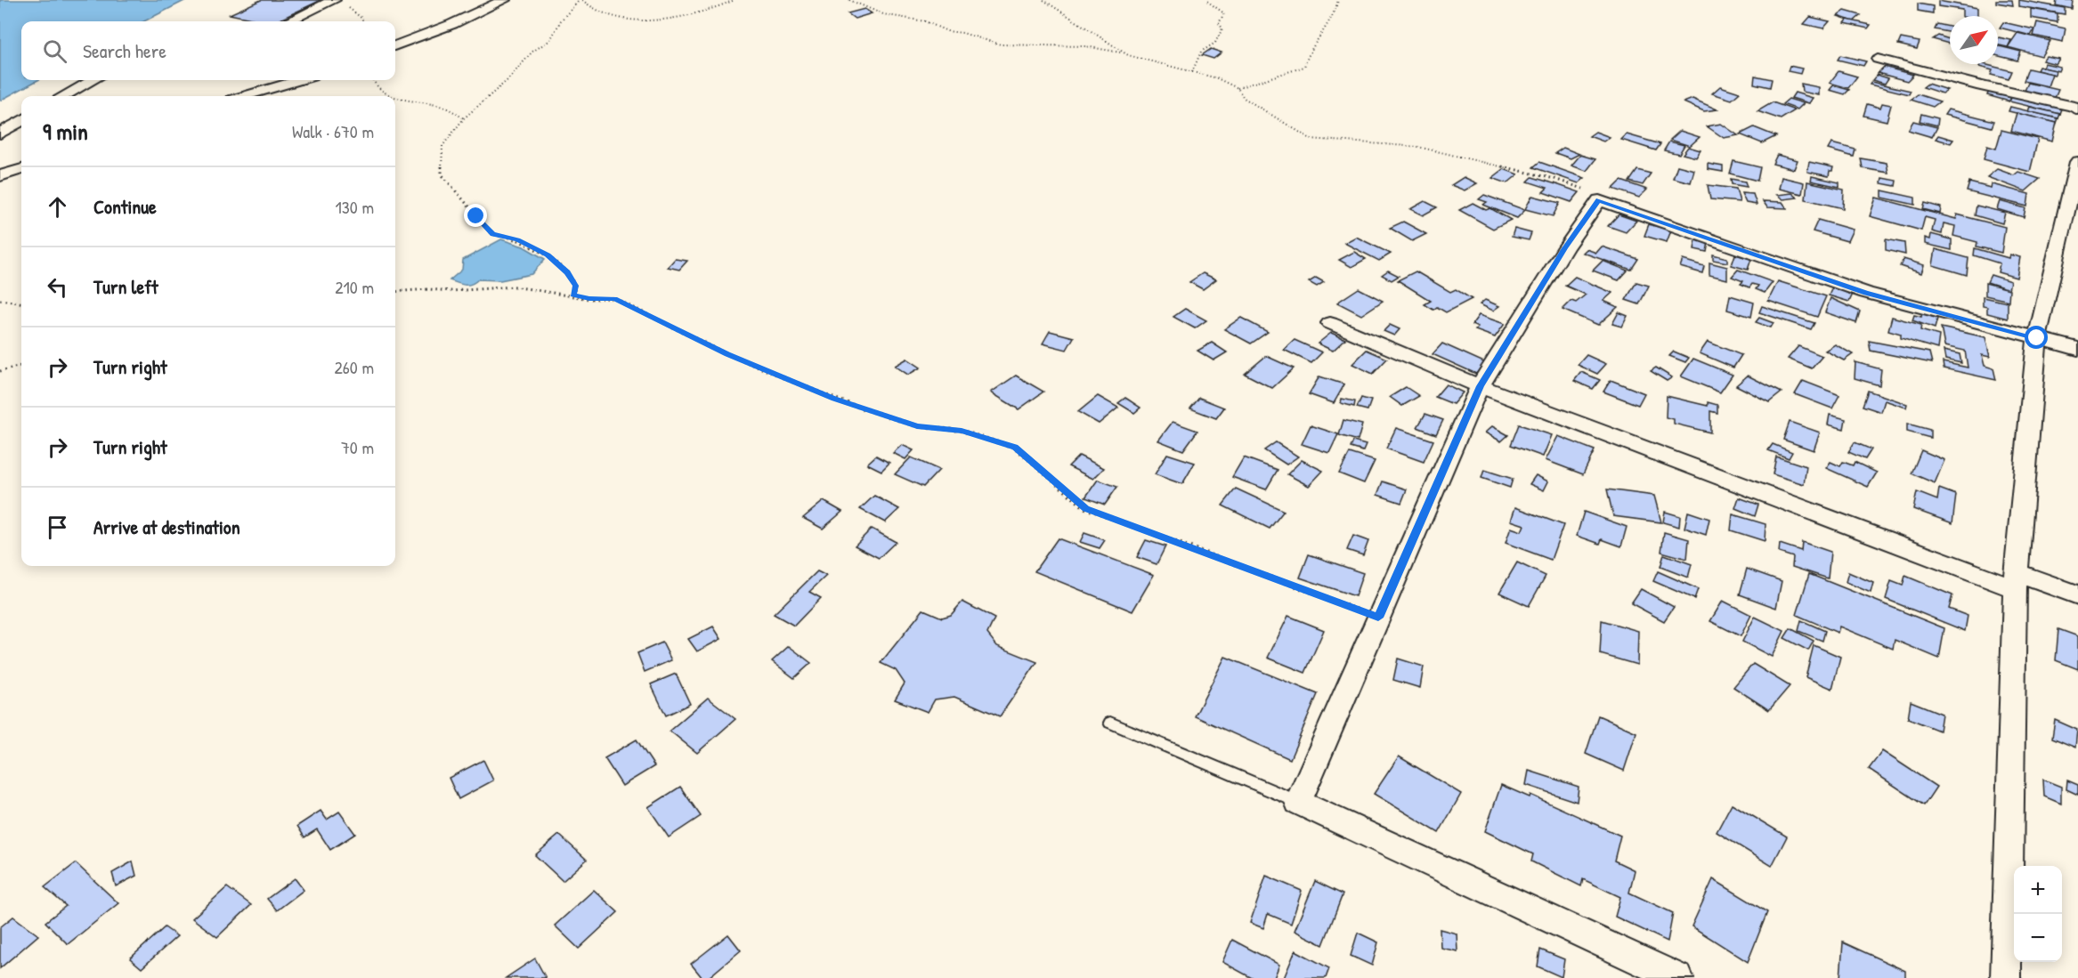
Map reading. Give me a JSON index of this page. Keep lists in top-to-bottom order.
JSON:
{
  "north": "top right",
  "page": {
    "search": "Search here",
    "heading": ["9 min", "Walk · 670 m"],
    "list": [
      ["Continue", "130 m"],
      ["Turn left", "210 m"],
      ["Turn right", "260 m"],
      ["Turn right", "70 m"],
      "Arrive at destination"
    ],
    "map_buttons": ["+", "−"]
  }
}
